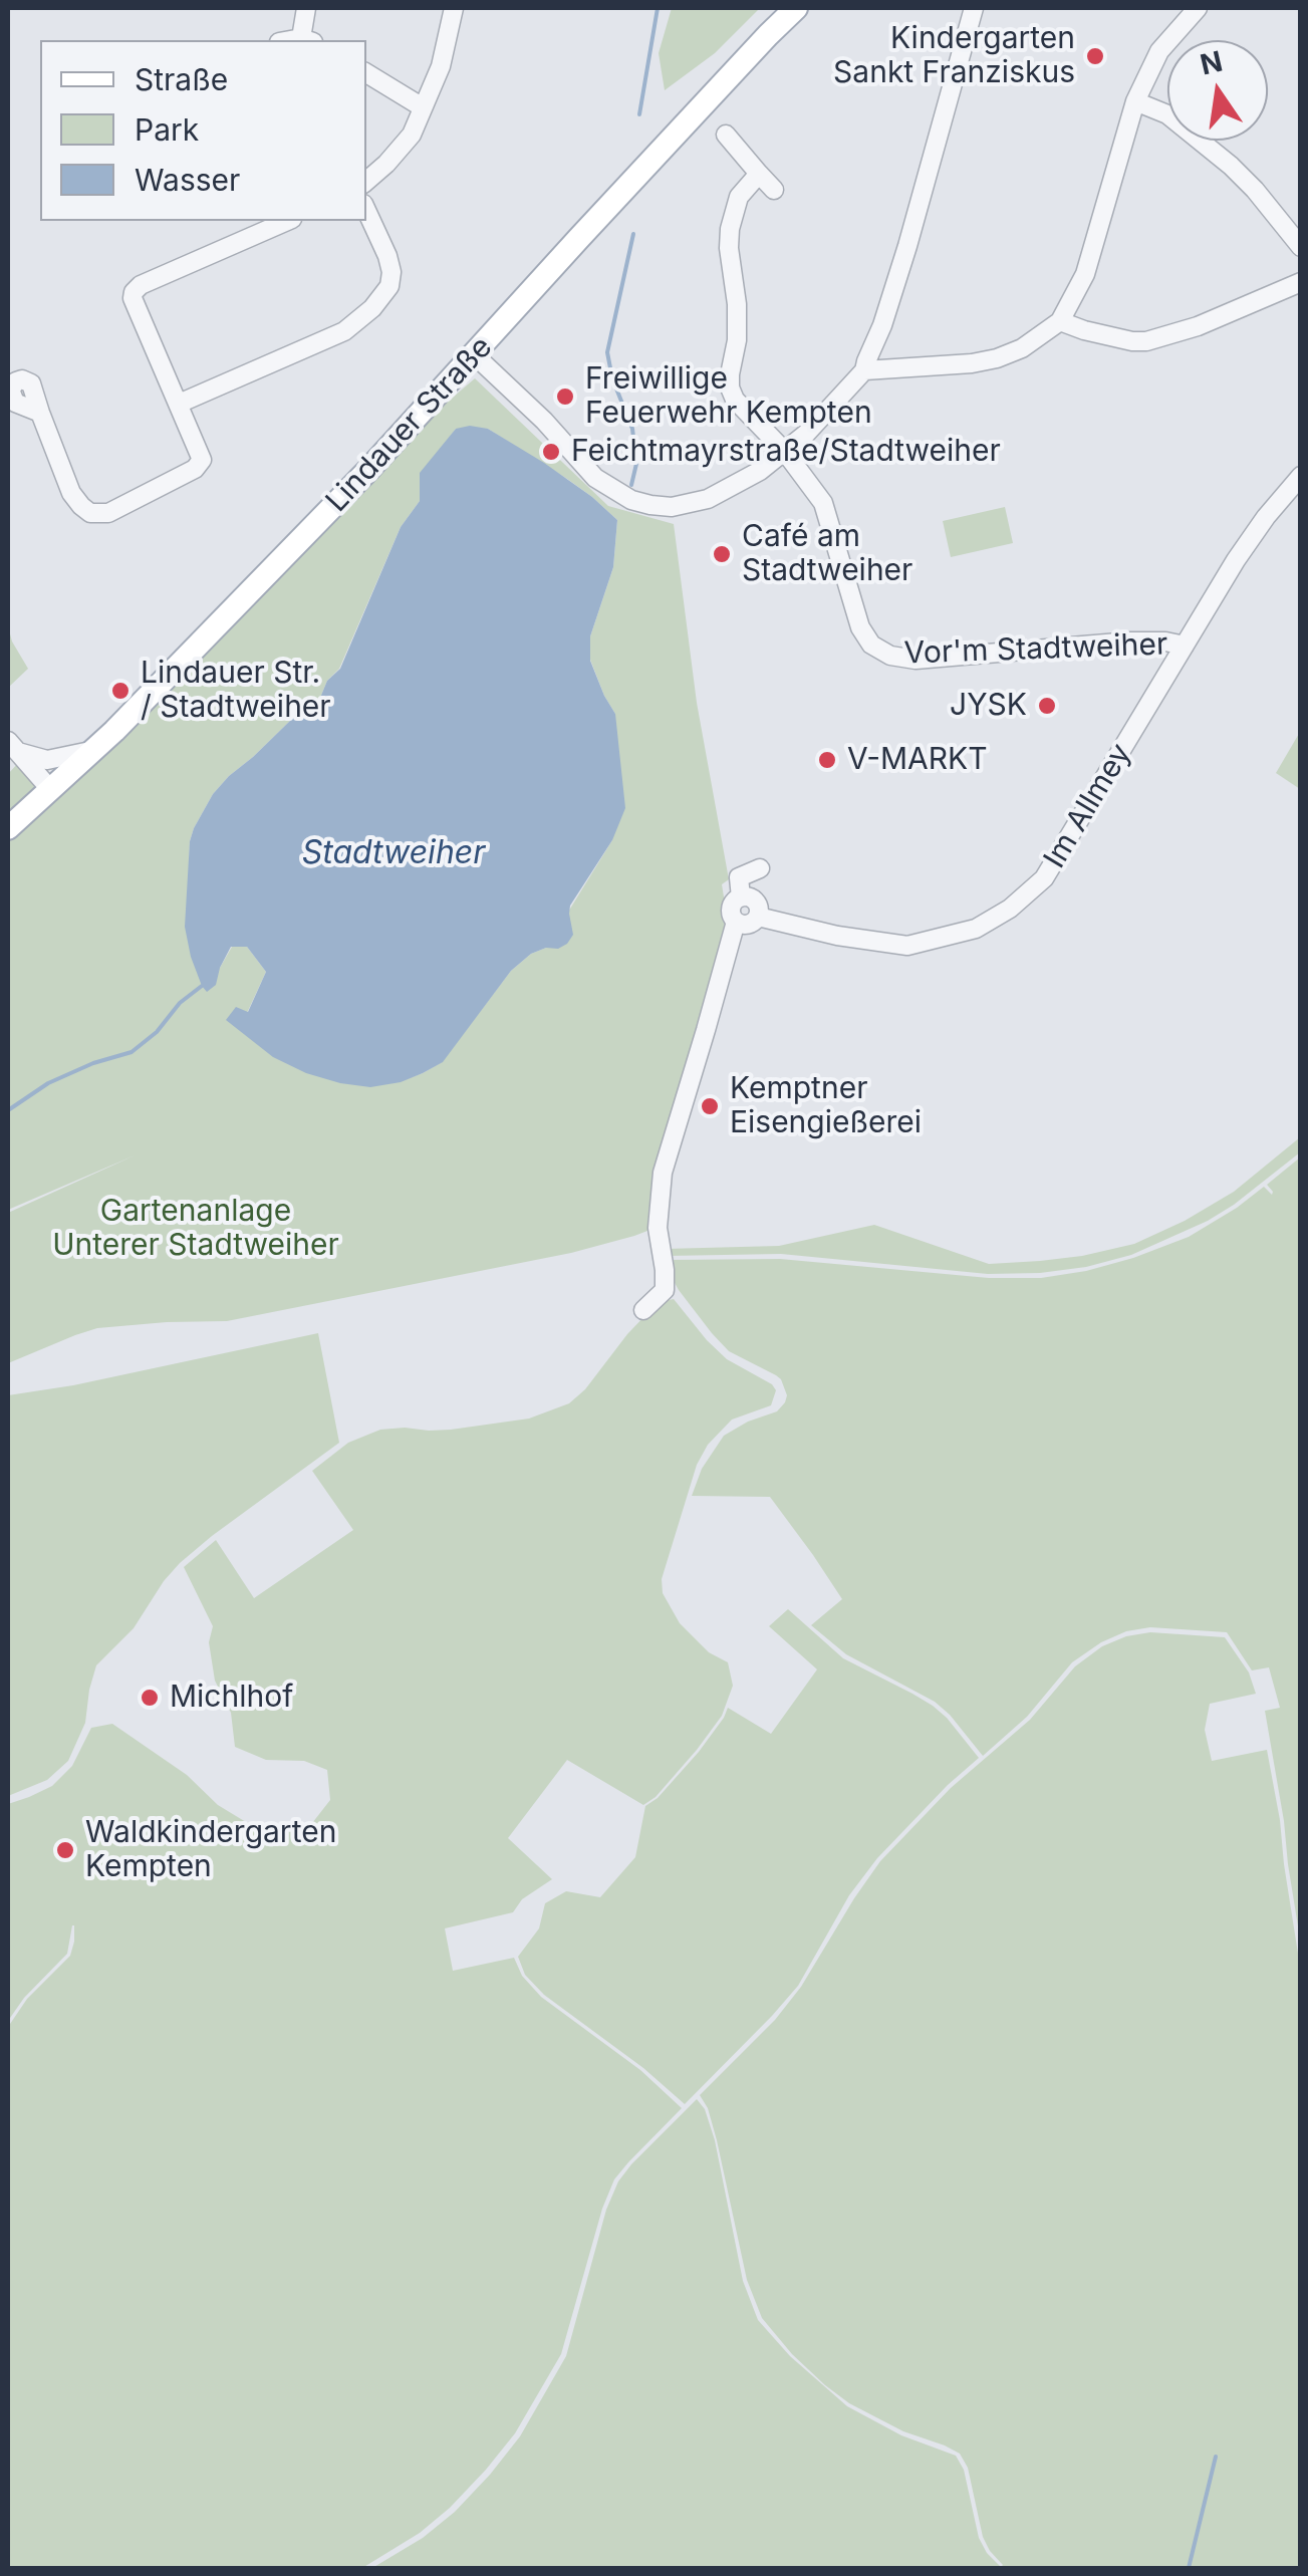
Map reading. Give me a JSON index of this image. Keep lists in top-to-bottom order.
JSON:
{
  "streets": {
    "main road": ["Lindauer Straße"],
    "street": ["Vor'm Stadtweiher", "Im Allmey"]
  },
  "crossings": [
    ["Vor'm Stadtweiher", "Im Allmey"]
  ],
  "water": ["Stadtweiher"],
  "parks": ["Gartenanlage Unterer Stadtweiher"],
  "places": [
    "Kindergarten Sankt Franziskus",
    "Freiwillige Feuerwehr Kempten",
    "Feichtmayrstraße/Stadtweiher",
    "Café am Stadtweiher",
    "Lindauer Str. / Stadtweiher",
    "JYSK",
    "V-MARKT",
    "Kemptner Eisengießerei",
    "Michlhof",
    "Waldkindergarten Kempten"
  ],
  "legend": ["Straße", "Park", "Wasser"],
  "north": "top"
}
